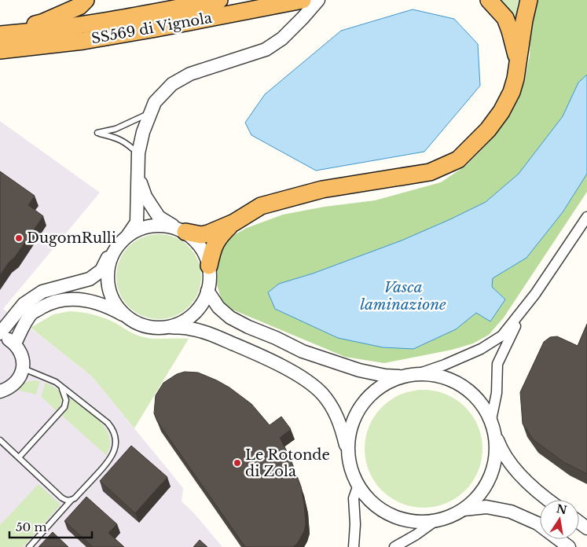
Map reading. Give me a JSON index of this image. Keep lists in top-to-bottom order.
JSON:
{
  "streets": {
    "highway": ["SS569 di Vignola"]
  },
  "water": ["Vasca laminazione"],
  "places": ["DugomRulli", "Le Rotonde di Zola"],
  "scale_bar": "50 m",
  "north": "top"
}
